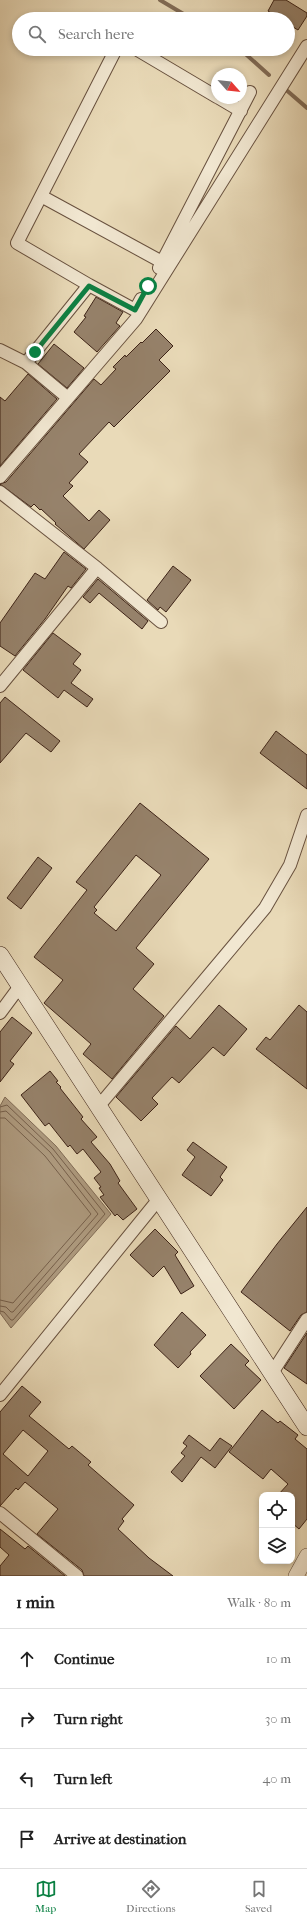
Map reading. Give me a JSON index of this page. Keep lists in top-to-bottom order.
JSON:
{
  "north": "bottom right",
  "page": {
    "search": "Search here",
    "heading": ["1 min", "Walk · 80 m"],
    "list": [
      ["Continue", "10 m"],
      ["Turn right", "30 m"],
      ["Turn left", "40 m"],
      "Arrive at destination"
    ],
    "nav": ["Map", "Directions", "Saved"]
  }
}
